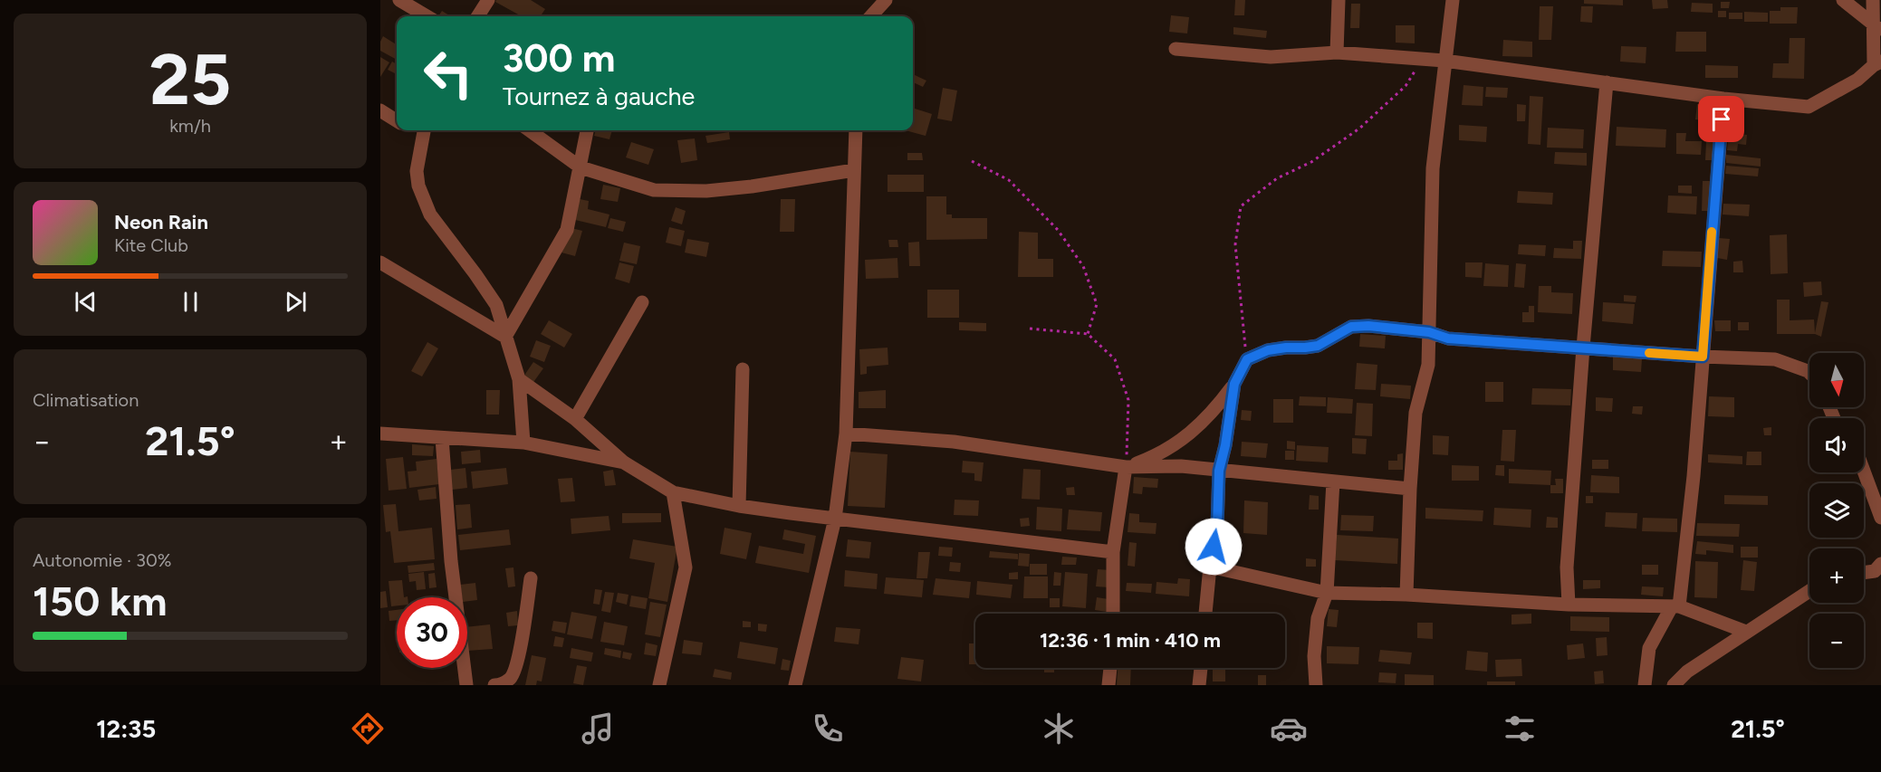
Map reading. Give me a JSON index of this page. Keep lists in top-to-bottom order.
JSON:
{
  "north": "bottom",
  "page": {
    "tile": [
      ["25", "km/h"],
      "Climatisation",
      ["Autonomie · 30%", "150 km"]
    ],
    "turn": ["300 m", "Tournez à gauche"],
    "song": ["Neon Rain", "Kite Club"],
    "map_buttons": ["+", "−"],
    "heat": ["−", "21.5°", "+"],
    "limit": "30",
    "trip": "12:36 · 1 min · 410 m",
    "tabs": ["12:35", "21.5°"]
  }
}
